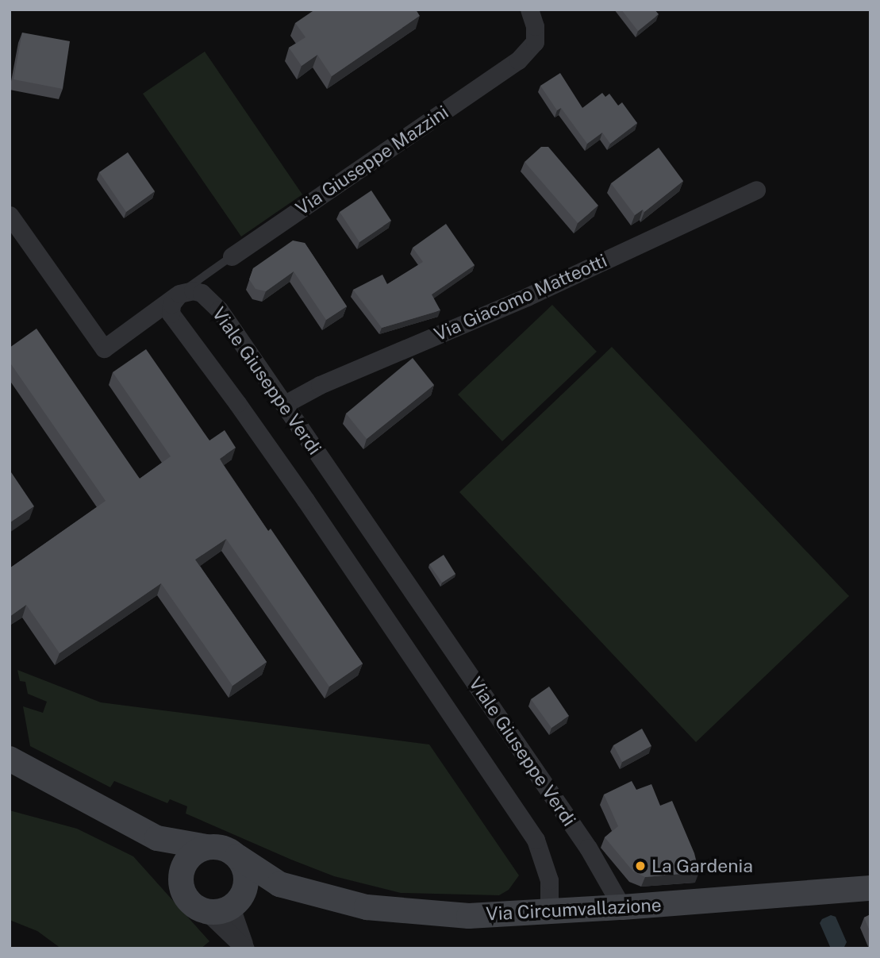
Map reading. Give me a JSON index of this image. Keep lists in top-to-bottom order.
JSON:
{
  "streets": {
    "street": [
      "Via Giuseppe Mazzini",
      "Via Giacomo Matteotti",
      "Viale Giuseppe Verdi",
      "Via Circumvallazione"
    ]
  },
  "crossings": [
    ["Via Giuseppe Mazzini", "Viale Giuseppe Verdi"],
    ["Via Giacomo Matteotti", "Viale Giuseppe Verdi"],
    ["Viale Giuseppe Verdi", "Via Circumvallazione"]
  ],
  "places": ["La Gardenia"]
}
